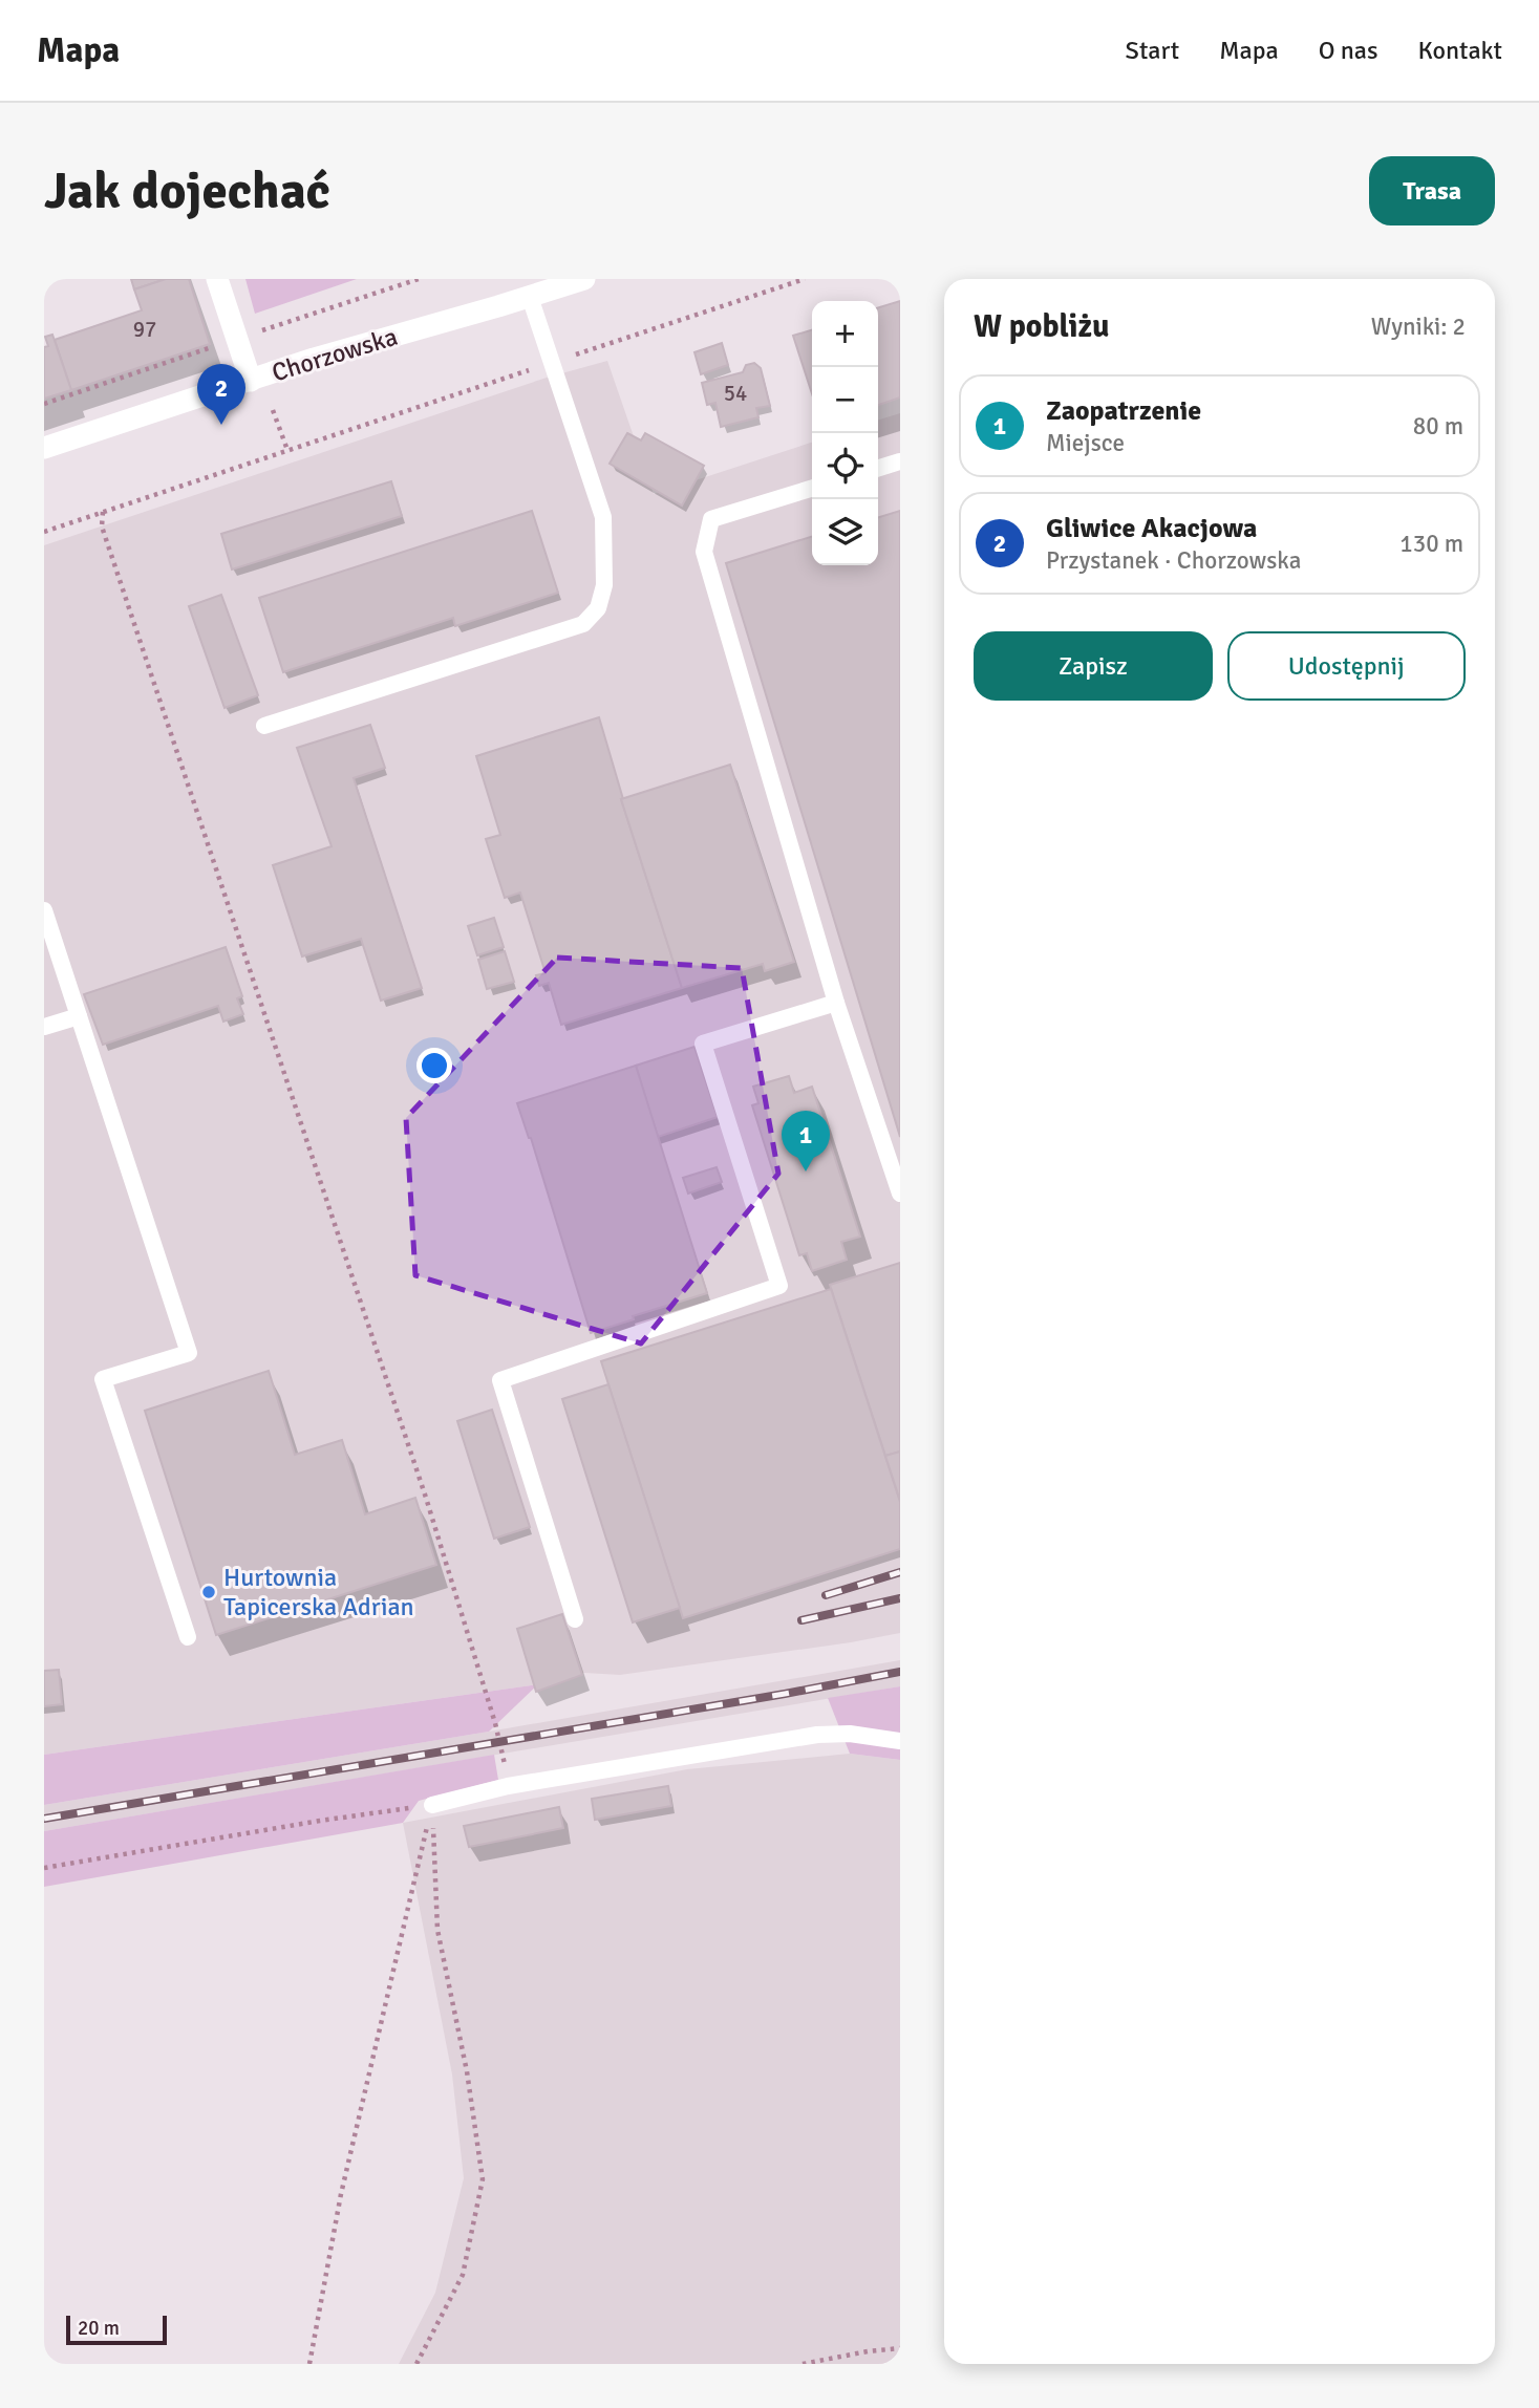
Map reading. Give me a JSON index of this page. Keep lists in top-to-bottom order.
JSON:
{
  "streets": {
    "main road": ["Chorzowska"]
  },
  "places": ["Hurtownia Tapicerska Adrian"],
  "house_numbers": ["97", "54"],
  "scale_bar": "20 m",
  "page": {
    "header": "Mapa",
    "nav": [
      "Start",
      "Mapa",
      "O nas",
      "Kontakt"
    ],
    "buttons": [
      "Trasa",
      ["Zapisz", "Udostępnij"]
    ],
    "title": "Jak dojechać",
    "heading": ["W pobliżu", "Wyniki: 2"],
    "map_buttons": ["+", "−"],
    "pins": ["2", "1"],
    "list": [
      {
        "mark": "1",
        "name": "Zaopatrzenie",
        "note": "Miejsce",
        "value": "80 m"
      },
      {
        "mark": "2",
        "name": "Gliwice Akacjowa",
        "note": "Przystanek · Chorzowska",
        "value": "130 m"
      }
    ],
    "scale": "20 m"
  }
}
